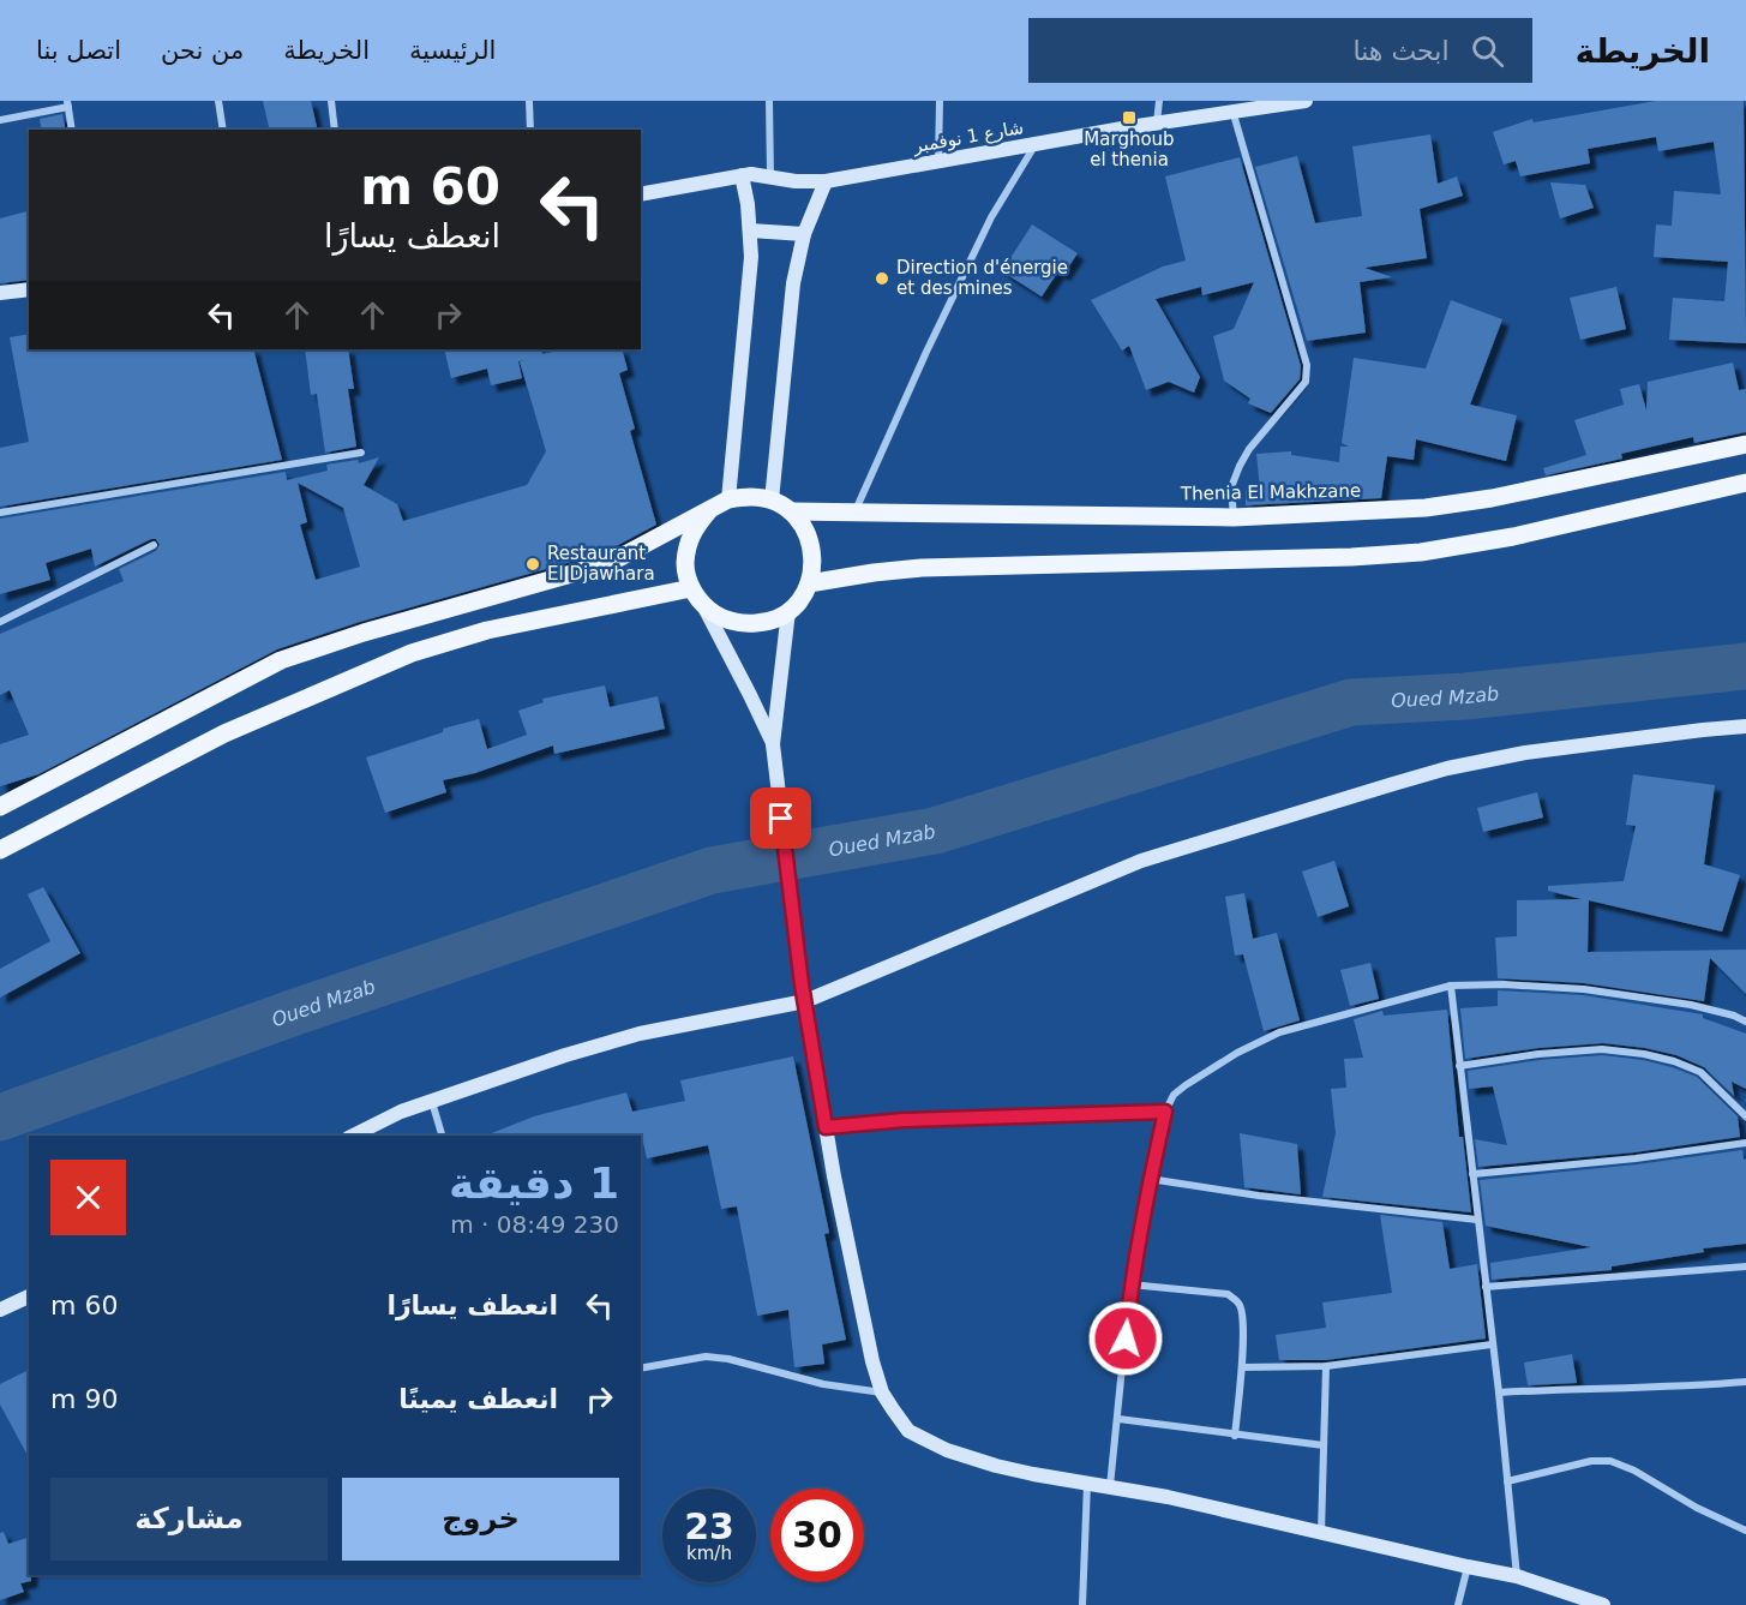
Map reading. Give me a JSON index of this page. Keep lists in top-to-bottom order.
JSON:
{
  "streets": {
    "main road": ["شارع 1 نوفمبر", "Thenia El Makhzane"]
  },
  "water": ["Oued Mzab"],
  "places": {
    "transit": ["Marghoub el thenia"],
    "other": ["Direction d'énergie et des mines", "Restaurant El Djawhara"]
  },
  "page": {
    "header": "الخريطة",
    "search": "ابحث هنا",
    "nav": [
      "الرئيسية",
      "الخريطة",
      "من نحن",
      "اتصل بنا"
    ],
    "turn": ["60 m", "انعطف يسارًا"],
    "heading": ["1 دقيقة", "230 m · 08:49"],
    "list": [
      {
        "name": "انعطف يسارًا",
        "value": "60 m"
      },
      {
        "name": "انعطف يمينًا",
        "value": "90 m"
      }
    ],
    "buttons": ["خروج", "مشاركة"],
    "speed": "23 km/h",
    "limit": "30"
  }
}
